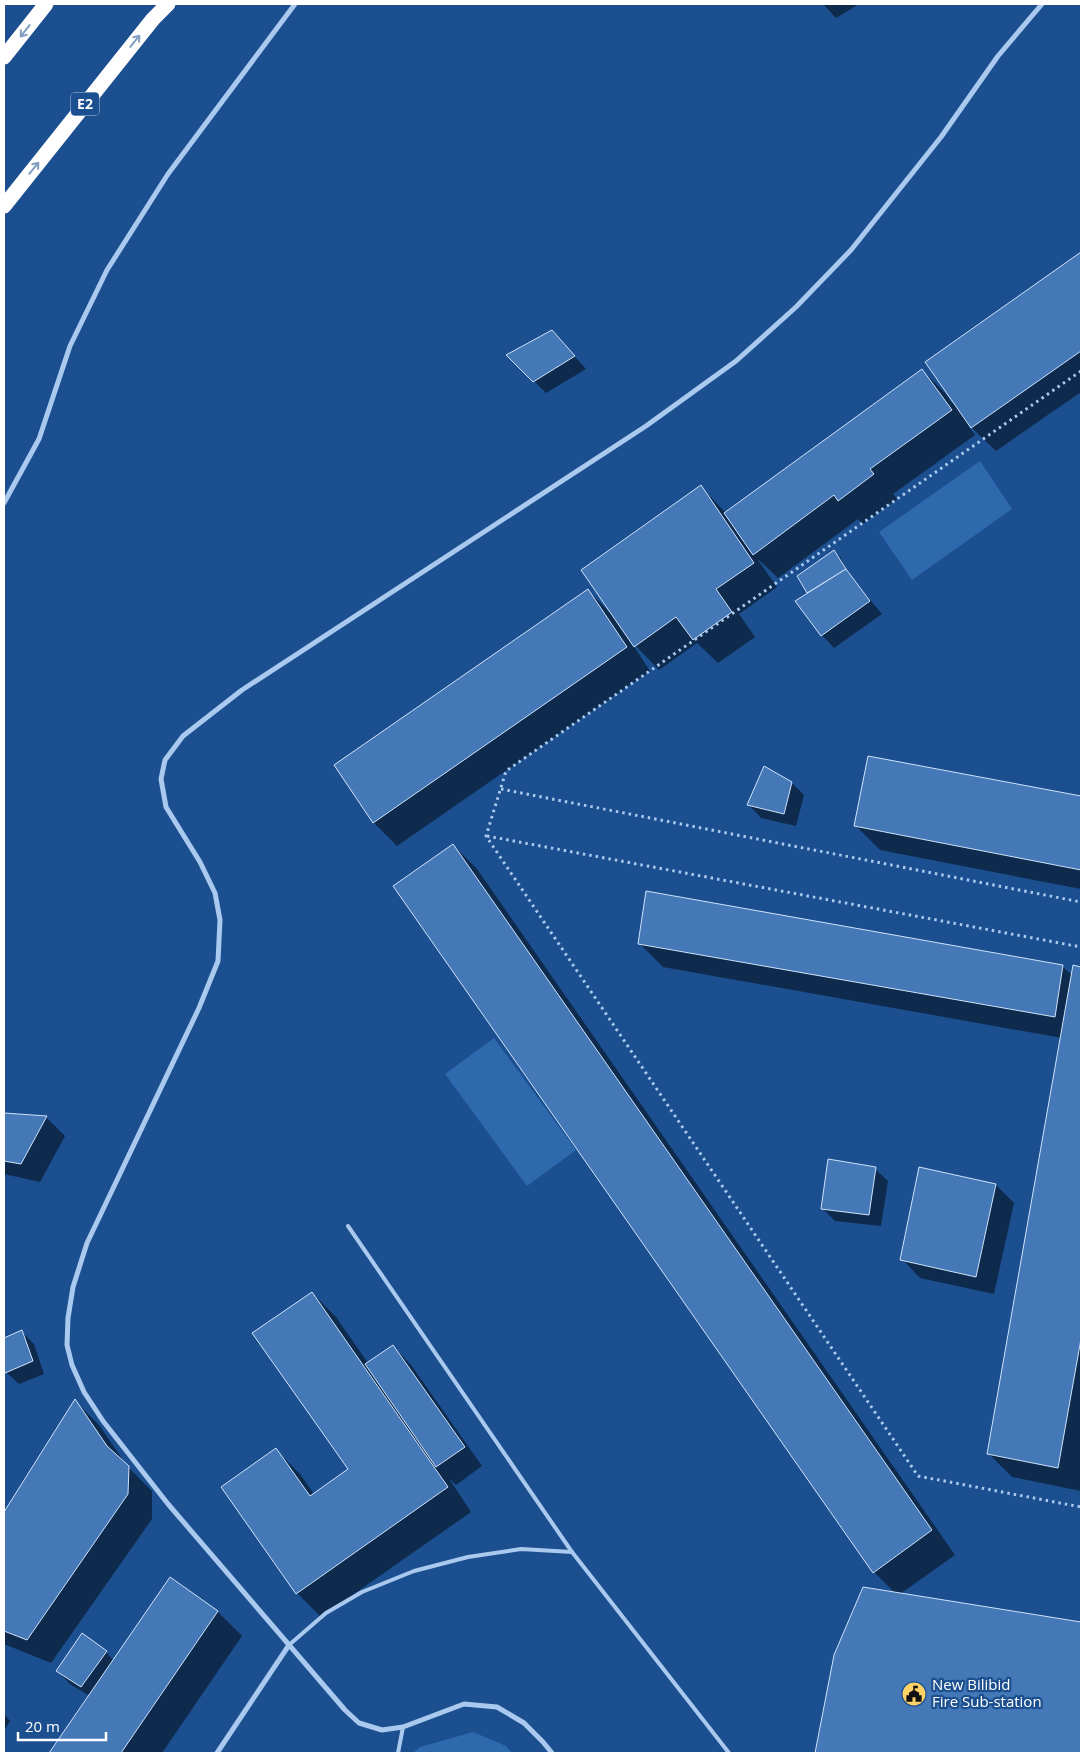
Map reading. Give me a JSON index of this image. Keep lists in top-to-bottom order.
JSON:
{
  "streets": {
    "highway": ["E2"]
  },
  "places": {
    "public building": ["New Bilibid Fire Sub-station"]
  },
  "scale_bar": "20 m"
}
